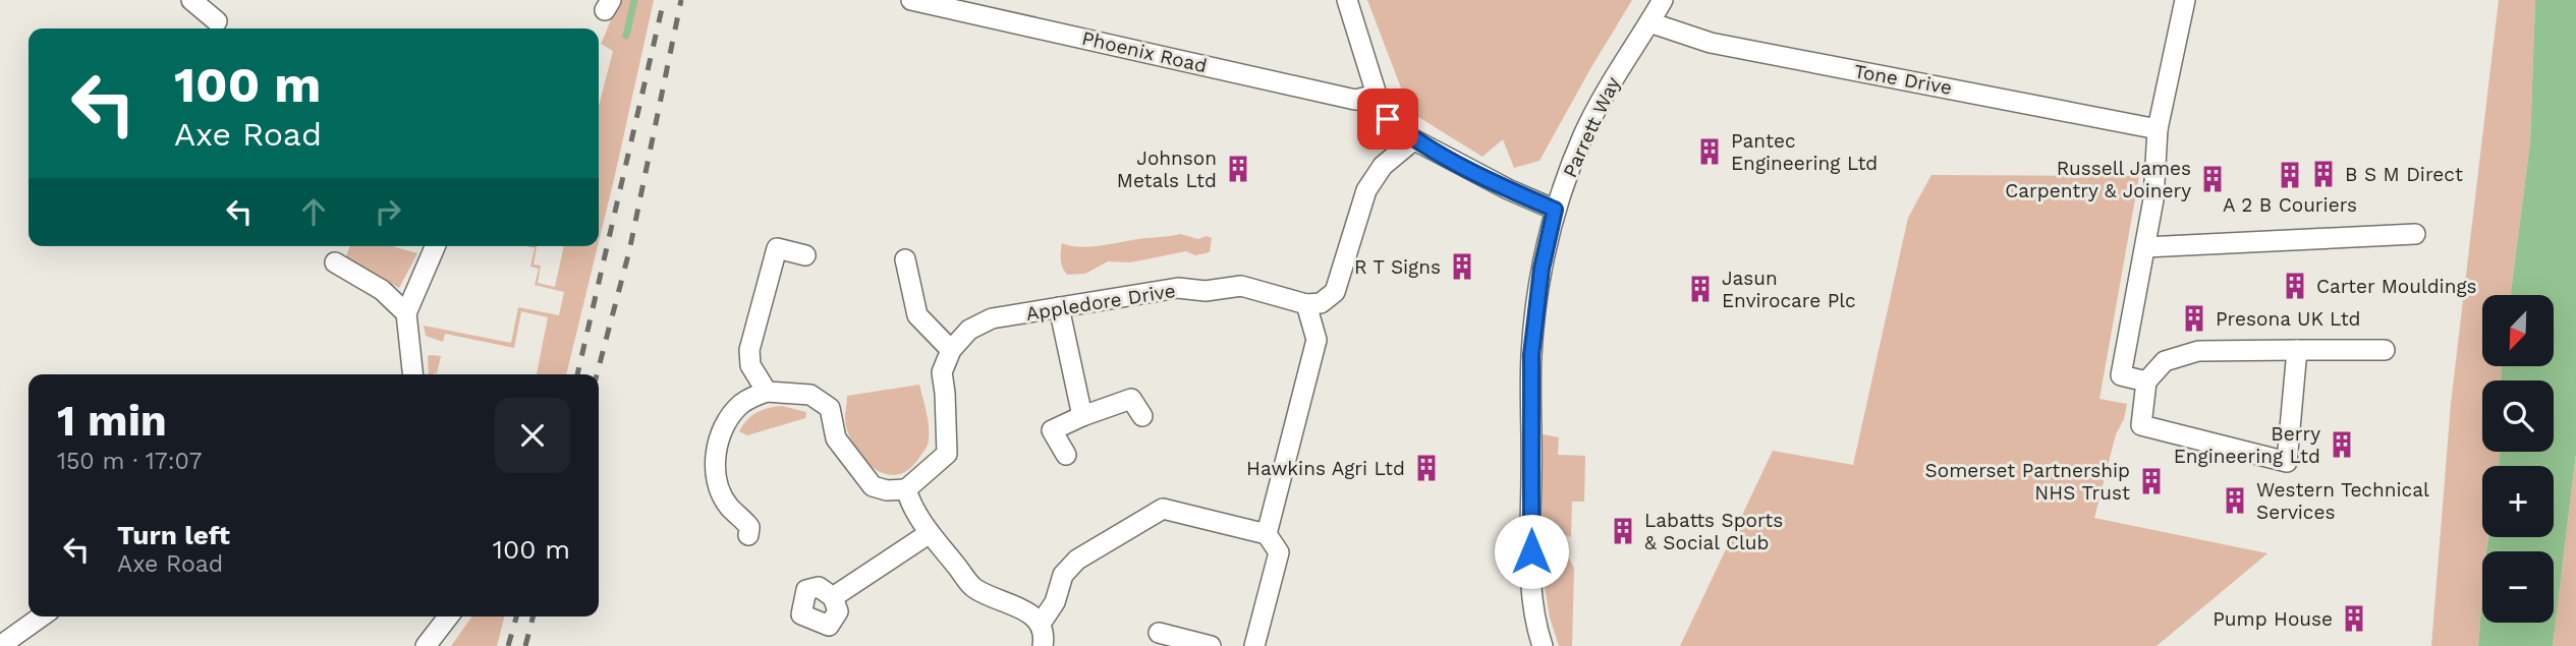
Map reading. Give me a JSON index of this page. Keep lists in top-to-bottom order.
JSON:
{
  "streets": {
    "street": [
      "Phoenix Road",
      "Tone Drive",
      "Parrett Way",
      "Appledore Drive"
    ]
  },
  "crossings": [
    ["Tone Drive", "Parrett Way"]
  ],
  "places": {
    "building": [
      "Pantec Engineering Ltd",
      "Johnson Metals Ltd",
      "B S M Direct",
      "A 2 B Couriers",
      "Russell James Carpentry & Joinery",
      "R T Signs",
      "Carter Mouldings",
      "Jasun Envirocare Plc",
      "Presona UK Ltd",
      "Berry Engineering Ltd",
      "Hawkins Agri Ltd",
      "Somerset Partnership NHS Trust",
      "Western Technical Services",
      "Labatts Sports & Social Club",
      "Pump House"
    ]
  },
  "north": "bottom left",
  "page": {
    "turn": ["100 m", "Axe Road"],
    "map_buttons": ["+", "−"],
    "heading": ["1 min", "150 m · 17:07"],
    "list": [
      {
        "name": "Turn left",
        "note": "Axe Road",
        "value": "100 m"
      }
    ]
  }
}
